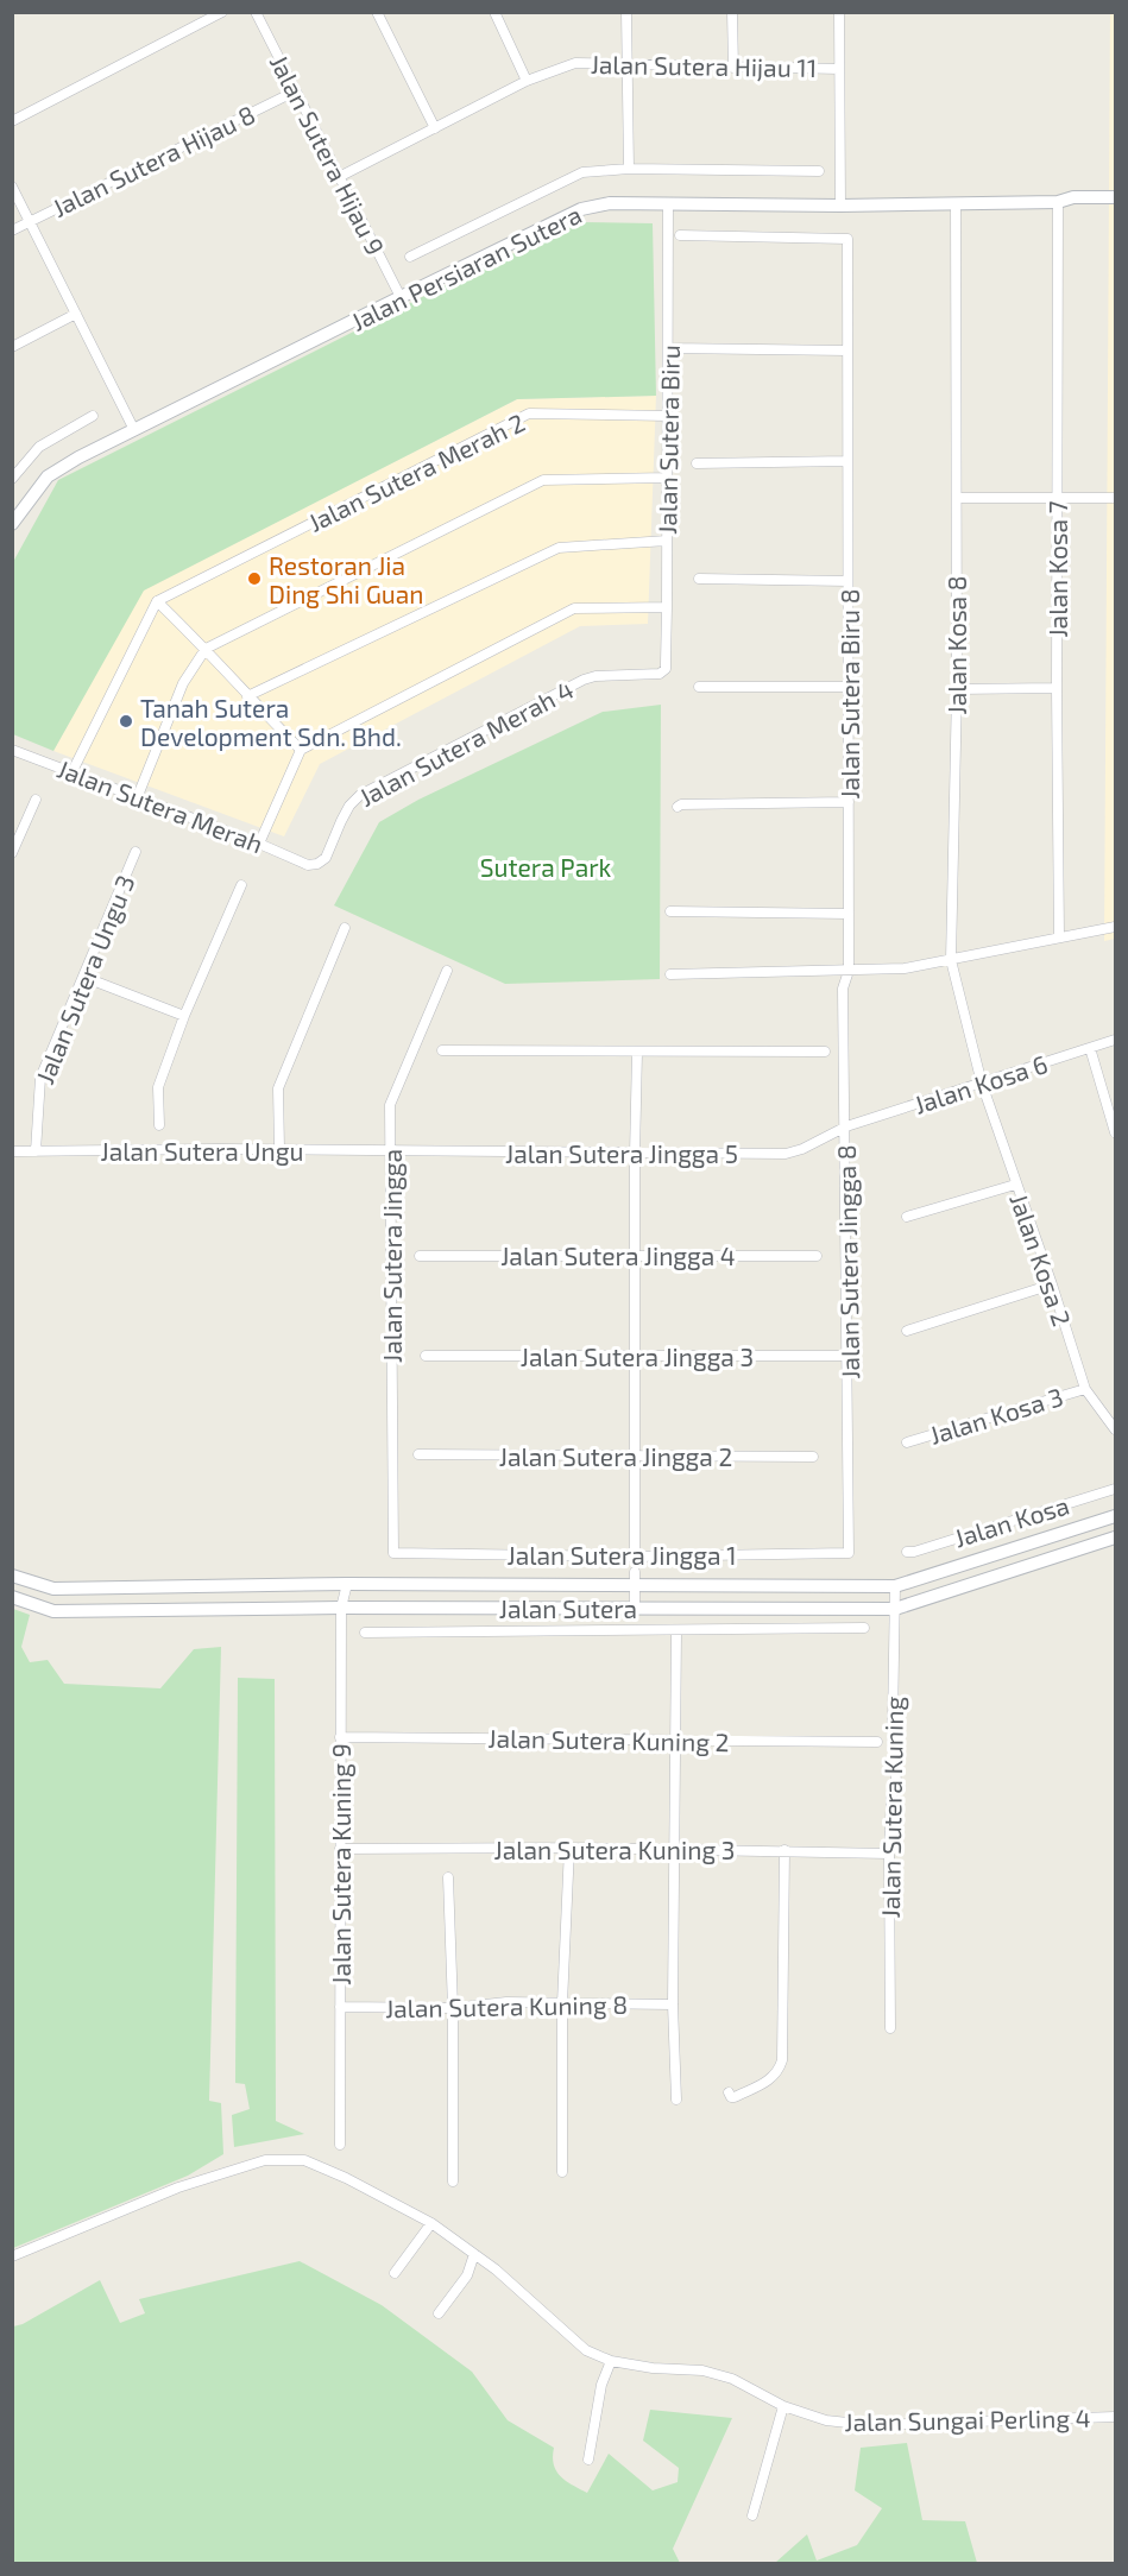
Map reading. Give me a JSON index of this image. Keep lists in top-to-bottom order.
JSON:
{
  "streets": {
    "street": [
      "Jalan Sutera Hijau 11",
      "Jalan Sutera Hijau 9",
      "Jalan Sutera Hijau 8",
      "Jalan Persiaran Sutera",
      "Jalan Sutera Biru",
      "Jalan Sutera Merah 2",
      "Jalan Kosa 7",
      "Jalan Kosa 8",
      "Jalan Sutera Biru 8",
      "Jalan Sutera Merah 4",
      "Jalan Sutera Merah",
      "Jalan Sutera Ungu 3",
      "Jalan Kosa 6",
      "Jalan Sutera Ungu",
      "Jalan Sutera Jingga 5",
      "Jalan Sutera Jingga 4",
      "Jalan Sutera Jingga",
      "Jalan Kosa 2",
      "Jalan Sutera Jingga 8",
      "Jalan Sutera Jingga 3",
      "Jalan Kosa 3",
      "Jalan Sutera Jingga 2",
      "Jalan Kosa",
      "Jalan Sutera Jingga 1",
      "Jalan Sutera",
      "Jalan Sutera Kuning 2",
      "Jalan Sutera Kuning",
      "Jalan Sutera Kuning 3",
      "Jalan Sutera Kuning 9",
      "Jalan Sutera Kuning 8",
      "Jalan Sungai Perling 4"
    ]
  },
  "crossings": [
    ["Jalan Sutera Hijau 11", "Jalan Sutera Hijau 9"],
    ["Jalan Sutera Hijau 9", "Jalan Sutera Hijau 8"],
    ["Jalan Sutera Hijau 9", "Jalan Persiaran Sutera"],
    ["Jalan Persiaran Sutera", "Jalan Sutera Biru"],
    ["Jalan Persiaran Sutera", "Jalan Kosa 7"],
    ["Jalan Persiaran Sutera", "Jalan Kosa 8"],
    ["Jalan Sutera Biru", "Jalan Sutera Merah 2"],
    ["Jalan Sutera Biru", "Jalan Sutera Merah 4"],
    ["Jalan Kosa 8", "Jalan Kosa 6"],
    ["Jalan Kosa 8", "Jalan Kosa 2"],
    ["Jalan Sutera Biru 8", "Jalan Sutera Jingga 8"],
    ["Jalan Sutera Merah 4", "Jalan Sutera Merah"],
    ["Jalan Sutera Ungu 3", "Jalan Sutera Ungu"],
    ["Jalan Kosa 6", "Jalan Sutera Jingga 5"],
    ["Jalan Kosa 6", "Jalan Kosa 2"],
    ["Jalan Kosa 6", "Jalan Sutera Jingga 8"],
    ["Jalan Sutera Ungu", "Jalan Sutera Jingga 5"],
    ["Jalan Sutera Ungu", "Jalan Sutera Jingga"],
    ["Jalan Sutera Jingga 5", "Jalan Sutera Jingga"],
    ["Jalan Sutera Jingga 5", "Jalan Sutera Jingga 8"],
    ["Jalan Sutera Jingga", "Jalan Sutera Jingga 1"],
    ["Jalan Kosa 2", "Jalan Kosa 3"],
    ["Jalan Sutera Jingga 8", "Jalan Sutera Jingga 3"],
    ["Jalan Sutera Jingga 8", "Jalan Sutera Jingga 1"],
    ["Jalan Sutera Jingga 1", "Jalan Sutera"],
    ["Jalan Sutera", "Jalan Sutera Kuning"],
    ["Jalan Sutera", "Jalan Sutera Kuning 9"],
    ["Jalan Sutera Kuning 2", "Jalan Sutera Kuning 9"],
    ["Jalan Sutera Kuning", "Jalan Sutera Kuning 3"],
    ["Jalan Sutera Kuning 3", "Jalan Sutera Kuning 9"],
    ["Jalan Sutera Kuning 9", "Jalan Sutera Kuning 8"]
  ],
  "parks": ["Sutera Park"],
  "places": ["Restoran Jia Ding Shi Guan", "Tanah Sutera Development Sdn. Bhd."]
}
